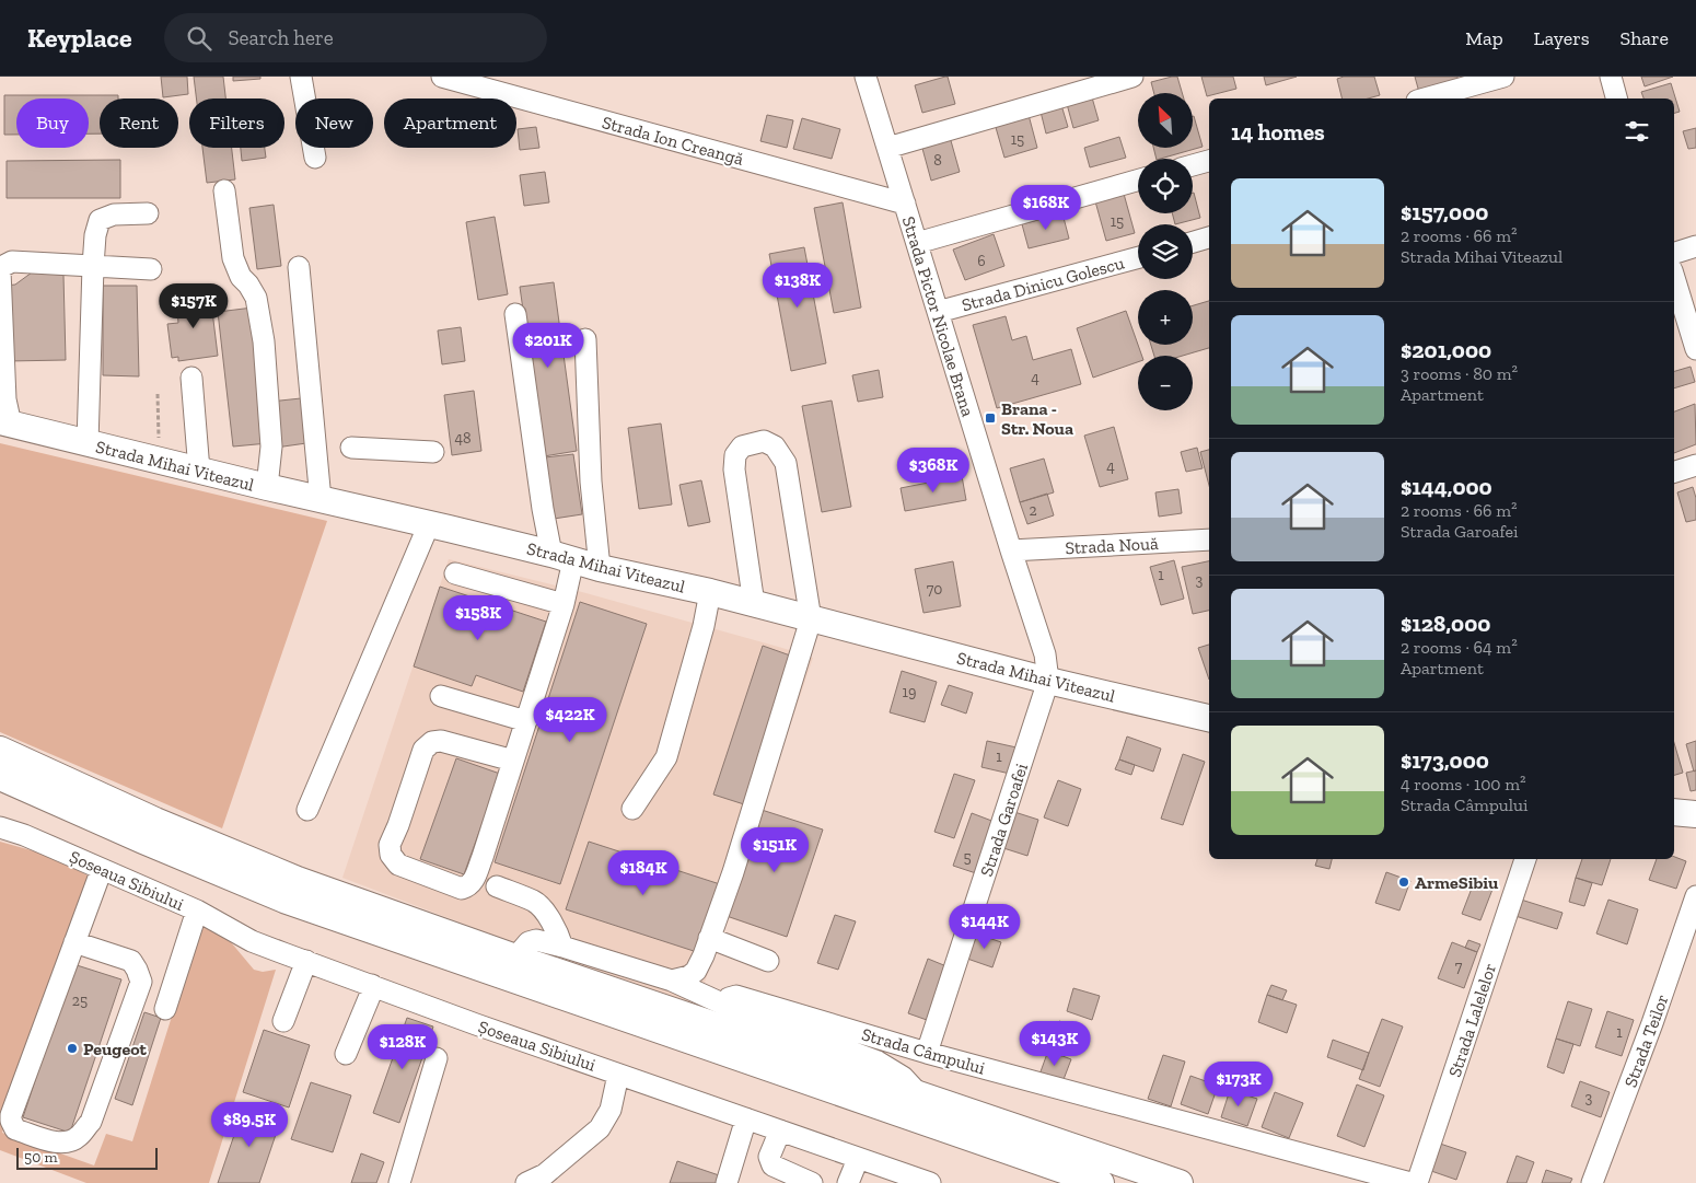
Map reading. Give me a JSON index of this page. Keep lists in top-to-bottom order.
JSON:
{
  "streets": {
    "main road": ["Strada Mihai Viteazul"],
    "street": [
      "Strada Ion Creangă",
      "Strada Dinicu Golescu",
      "Strada Pictor Nicolae Brana",
      "Strada Nouă",
      "Strada Garoafei",
      "Șoseaua Sibiului",
      "Strada Lalelelor",
      "Strada Teilor",
      "Strada Câmpului"
    ]
  },
  "crossings": [
    ["Strada Ion Creangă", "Strada Pictor Nicolae Brana"],
    ["Strada Dinicu Golescu", "Strada Pictor Nicolae Brana"],
    ["Strada Pictor Nicolae Brana", "Strada Mihai Viteazul"],
    ["Strada Pictor Nicolae Brana", "Strada Nouă"],
    ["Strada Pictor Nicolae Brana", "Strada Garoafei"],
    ["Strada Mihai Viteazul", "Strada Garoafei"],
    ["Strada Garoafei", "Strada Câmpului"]
  ],
  "places": {
    "transit": ["Brana - Str. Noua"],
    "other": ["ArmeSibiu", "Peugeot"]
  },
  "house_numbers": [
    "15",
    "8",
    "15",
    "6",
    "4",
    "48",
    "4",
    "2",
    "1",
    "3",
    "70",
    "19",
    "1",
    "5",
    "7",
    "25",
    "1",
    "3"
  ],
  "scale_bar": "50 m",
  "north": "top left",
  "page": {
    "header": "Keyplace",
    "search": "Search here",
    "nav": ["Map", "Layers", "Share"],
    "map_buttons": ["+", "−"],
    "chip": [
      "Buy",
      "Rent",
      "Filters",
      "New",
      "Apartment"
    ],
    "heading": "14 homes",
    "list": [
      {
        "name": "$157,000",
        "note": "2 rooms · 66 m² · Strada Mihai Viteazul"
      },
      {
        "name": "$201,000",
        "note": "3 rooms · 80 m² · Apartment"
      },
      {
        "name": "$144,000",
        "note": "2 rooms · 66 m² · Strada Garoafei"
      },
      {
        "name": "$128,000",
        "note": "2 rooms · 64 m² · Apartment"
      },
      {
        "name": "$173,000",
        "note": "4 rooms · 100 m² · Strada Câmpului"
      }
    ],
    "price": [
      "$168K",
      "$138K",
      "$157K",
      "$201K",
      "$368K",
      "$158K",
      "$422K",
      "$151K",
      "$184K",
      "$144K",
      "$143K",
      "$128K",
      "$173K",
      "$89.5K"
    ],
    "scale": "50 m"
  }
}
